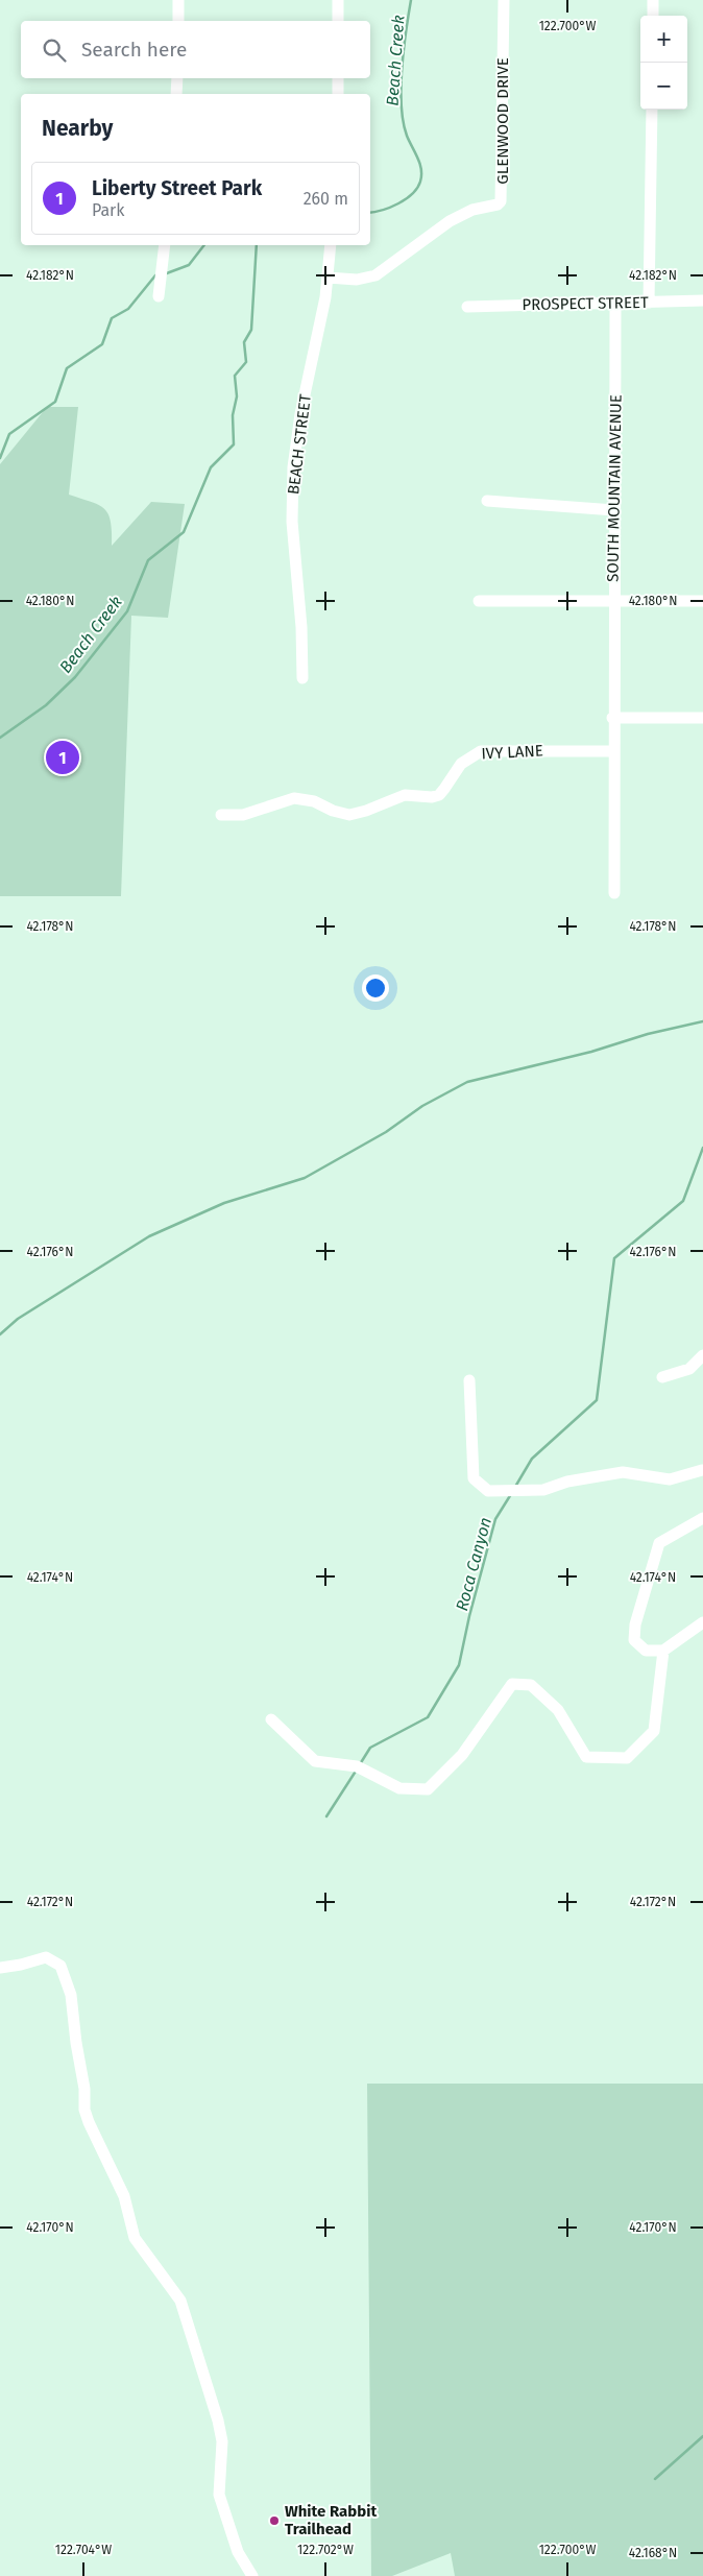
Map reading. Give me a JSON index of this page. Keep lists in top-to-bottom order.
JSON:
{
  "streets": {
    "street": [
      "GLENWOOD DRIVE",
      "PROSPECT STREET",
      "BEACH STREET",
      "SOUTH MOUNTAIN AVENUE",
      "IVY LANE"
    ]
  },
  "crossings": [
    ["GLENWOOD DRIVE", "BEACH STREET"],
    ["PROSPECT STREET", "SOUTH MOUNTAIN AVENUE"],
    ["SOUTH MOUNTAIN AVENUE", "IVY LANE"]
  ],
  "water": ["Beach Creek", "Roca Canyon"],
  "places": ["White Rabbit Trailhead"],
  "page": {
    "map_buttons": ["+", "−"],
    "search": "Search here",
    "heading": "Nearby",
    "list": [
      {
        "mark": "1",
        "name": "Liberty Street Park",
        "note": "Park",
        "value": "260 m"
      }
    ],
    "pins": "1"
  },
  "coordinates": [
    "122.700°W",
    "42.182°N",
    "42.180°N",
    "42.178°N",
    "42.176°N",
    "42.174°N",
    "42.172°N",
    "42.170°N",
    "122.704°W",
    "122.702°W",
    "42.168°N"
  ]
}
